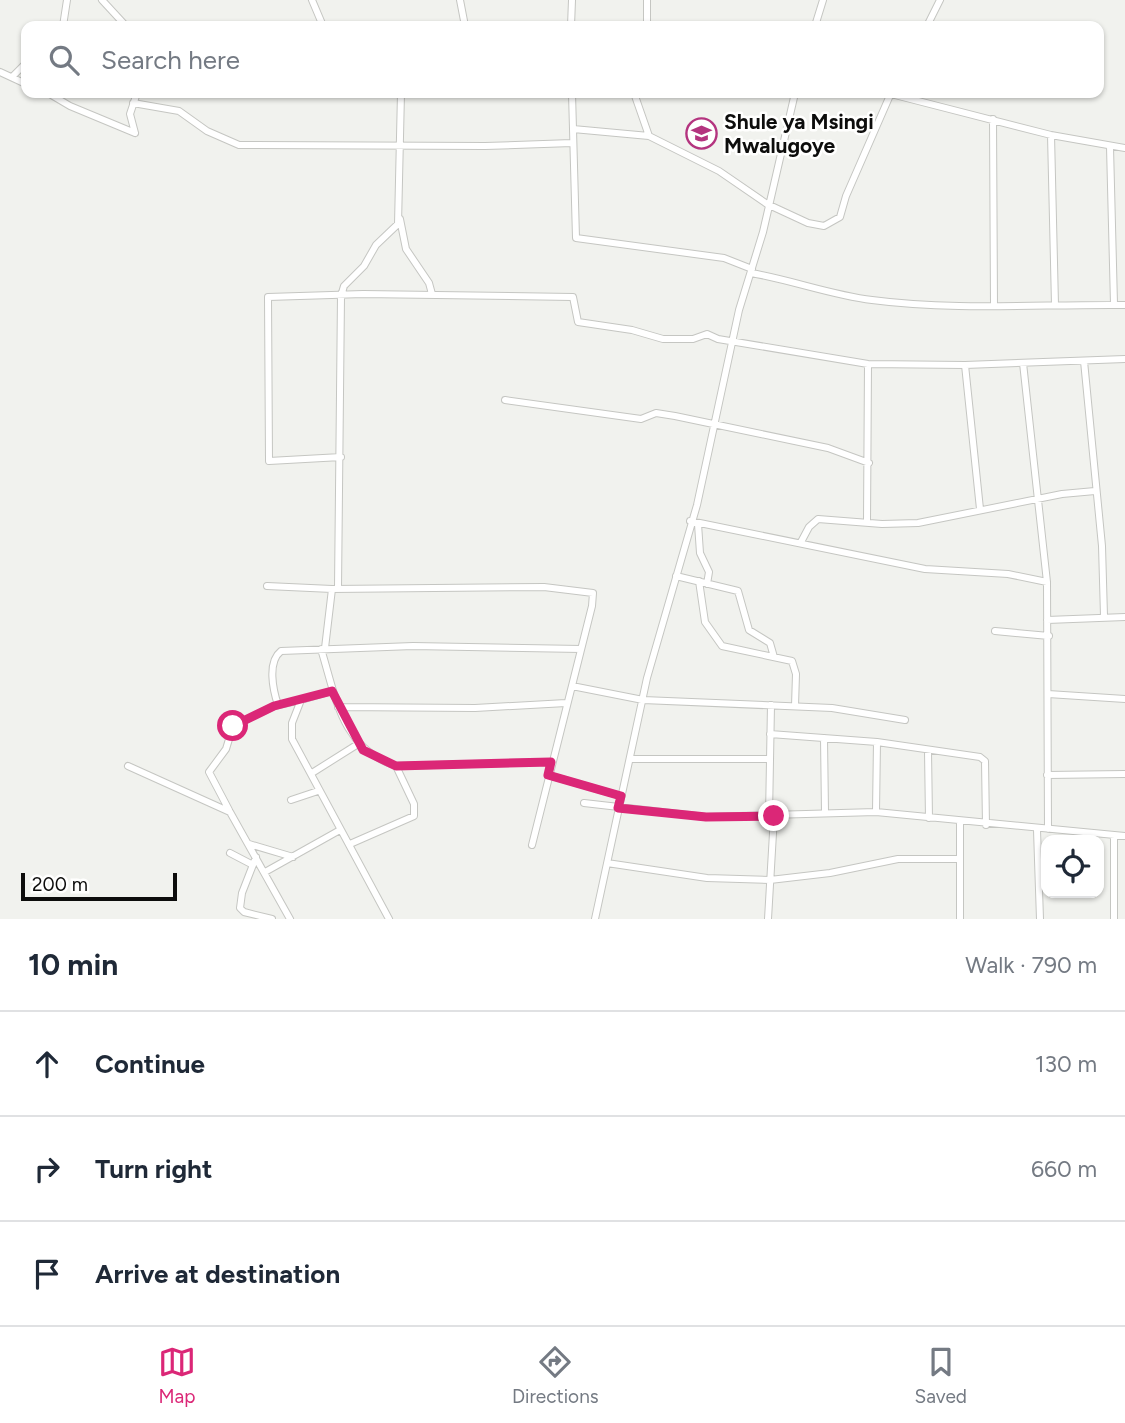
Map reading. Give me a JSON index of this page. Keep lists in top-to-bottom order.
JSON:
{
  "places": {
    "school or university": ["Shule ya Msingi Mwalugoye"]
  },
  "scale_bar": "200 m",
  "page": {
    "search": "Search here",
    "scale": "200 m",
    "heading": ["10 min", "Walk · 790 m"],
    "list": [
      ["Continue", "130 m"],
      ["Turn right", "660 m"],
      "Arrive at destination"
    ],
    "nav": ["Map", "Directions", "Saved"]
  }
}
